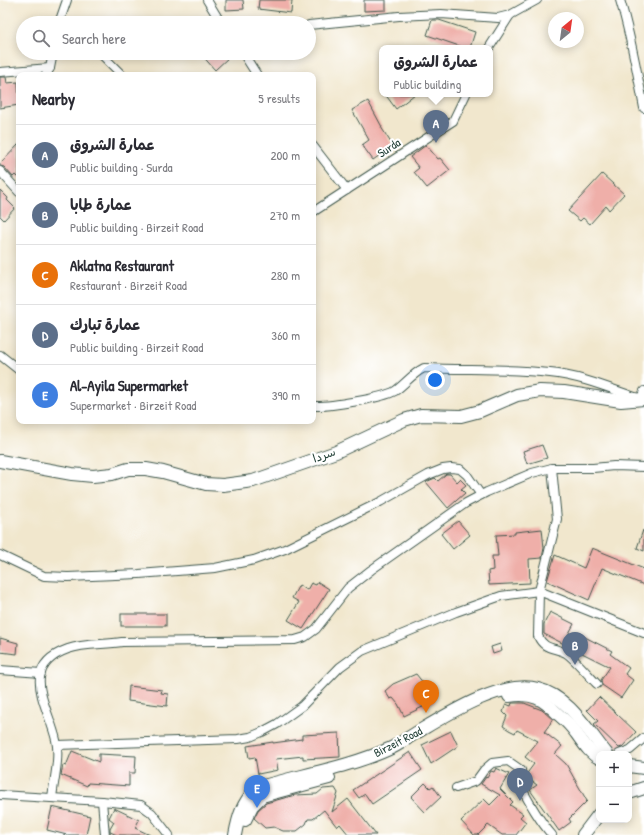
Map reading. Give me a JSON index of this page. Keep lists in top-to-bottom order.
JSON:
{
  "streets": {
    "main road": ["سردا", "Birzeit Road"],
    "street": ["Surda"]
  },
  "north": "top right",
  "page": {
    "search": "Search here",
    "popup": ["عمارة الشروق", "Public building"],
    "heading": ["Nearby", "5 results"],
    "pins": [
      "A",
      "B",
      "C",
      "D",
      "E"
    ],
    "list": [
      {
        "mark": "A",
        "name": "عمارة الشروق",
        "note": "Public building · Surda",
        "value": "200 m"
      },
      {
        "mark": "B",
        "name": "عمارة طابا",
        "note": "Public building · Birzeit Road",
        "value": "270 m"
      },
      {
        "mark": "C",
        "name": "Aklatna Restaurant",
        "note": "Restaurant · Birzeit Road",
        "value": "280 m"
      },
      {
        "mark": "D",
        "name": "عمارة تبارك",
        "note": "Public building · Birzeit Road",
        "value": "360 m"
      },
      {
        "mark": "E",
        "name": "Al-Ayila Supermarket",
        "note": "Supermarket · Birzeit Road",
        "value": "390 m"
      }
    ],
    "map_buttons": ["+", "−"]
  }
}
